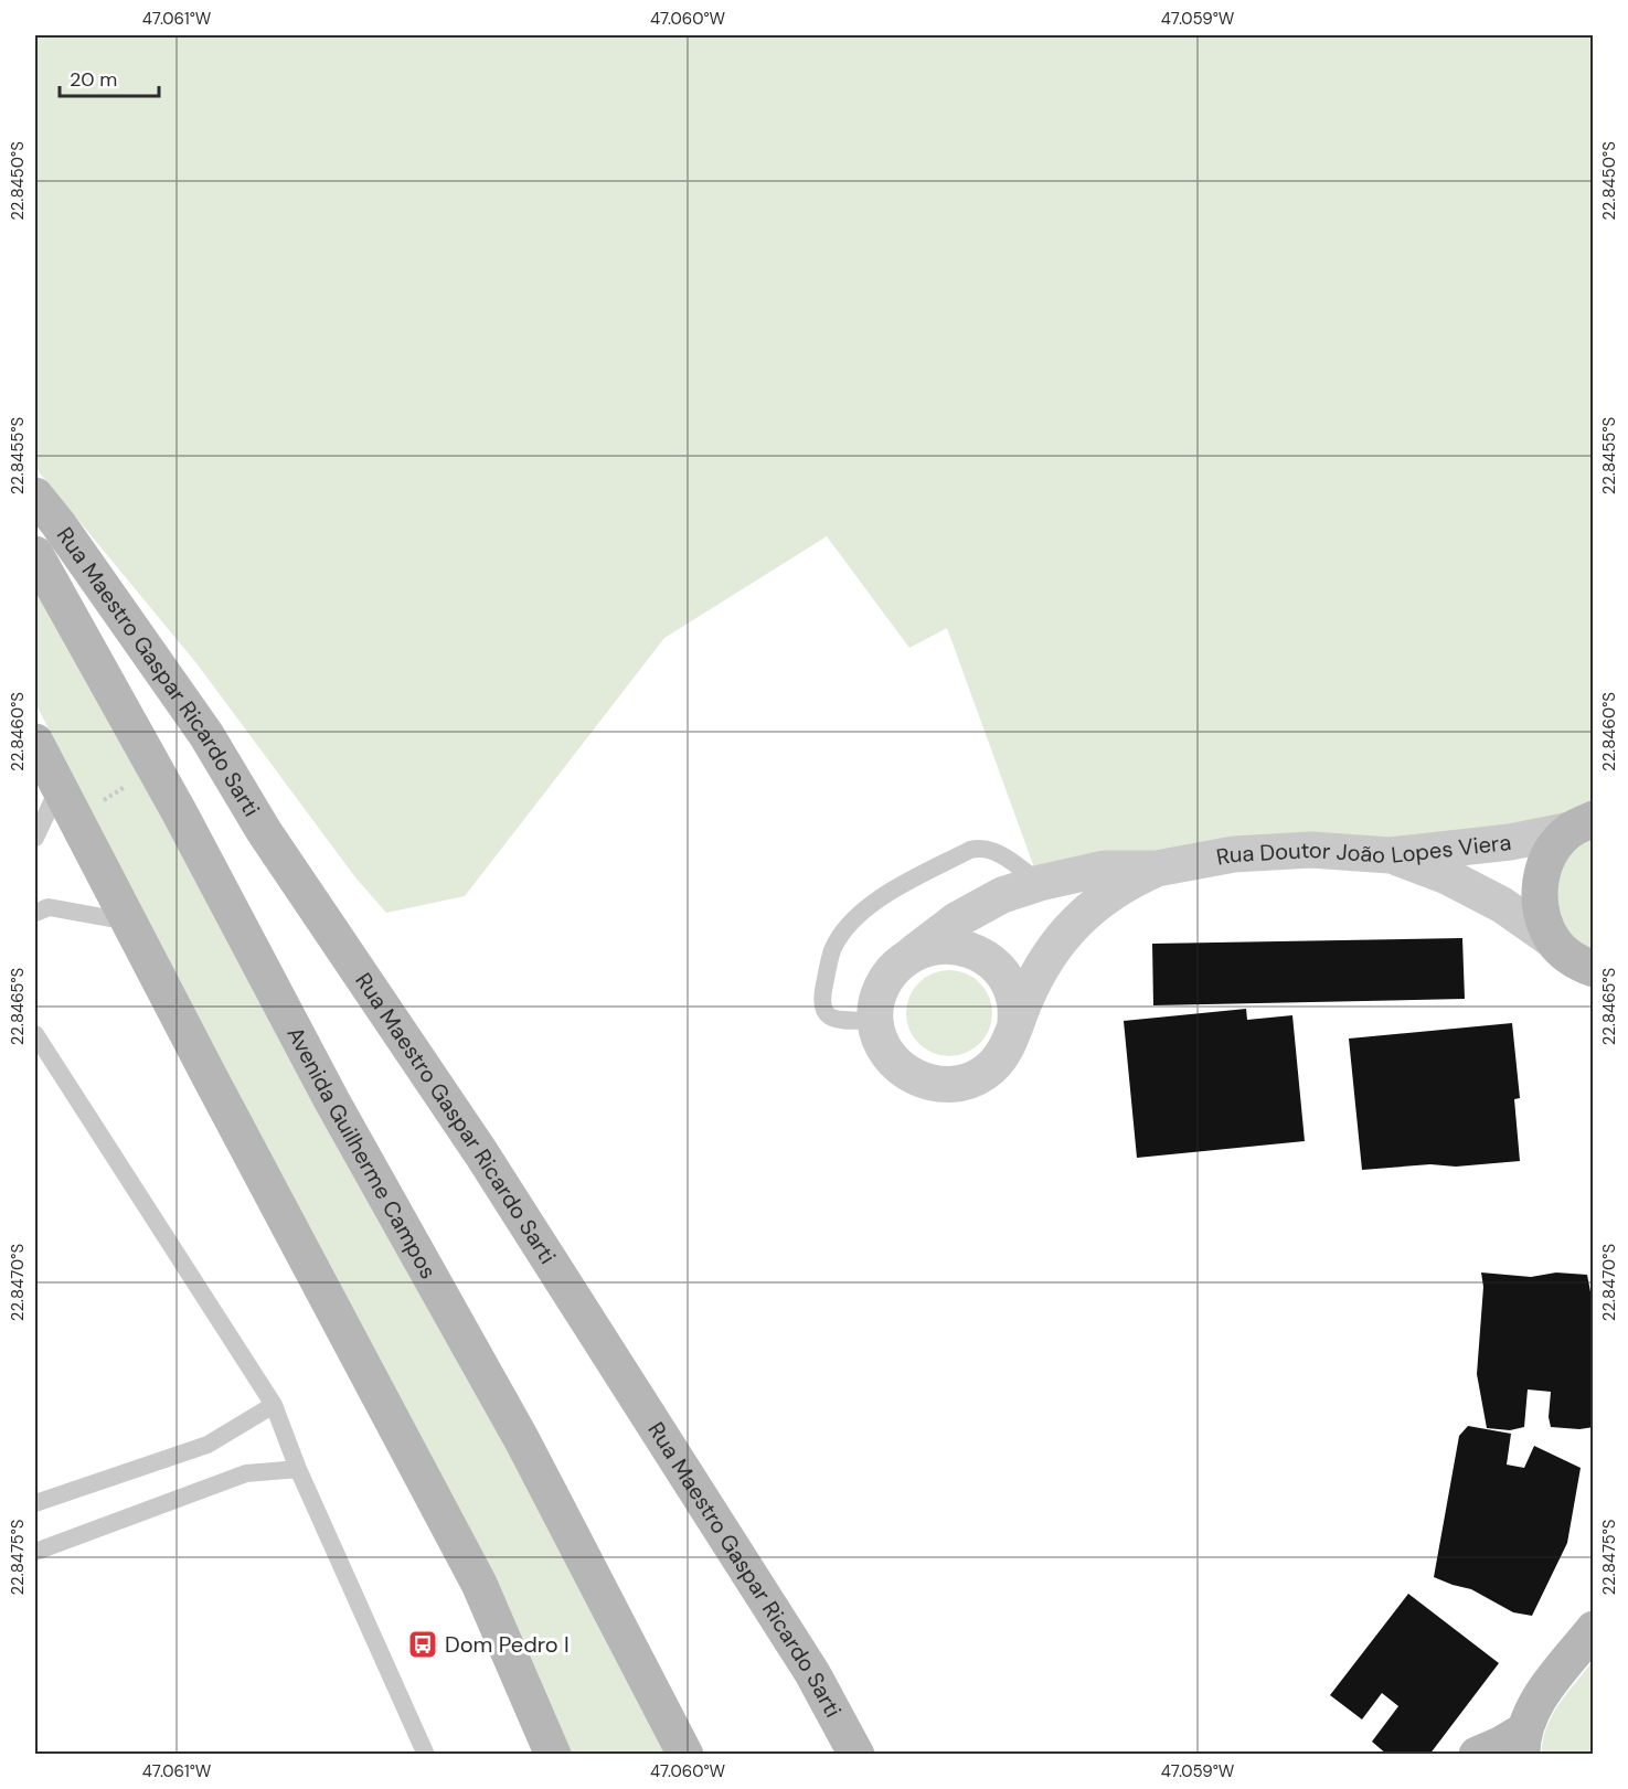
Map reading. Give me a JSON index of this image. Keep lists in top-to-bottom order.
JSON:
{
  "streets": {
    "main road": ["Rua Maestro Gaspar Ricardo Sarti", "Avenida Guilherme Campos"],
    "street": ["Rua Doutor João Lopes Viera"]
  },
  "places": {
    "bus stop": ["Dom Pedro I"]
  },
  "scale_bar": "20 m",
  "coordinates": [
    "47.061°W",
    "47.060°W",
    "47.059°W",
    "22.8450°S",
    "22.8455°S",
    "22.8460°S",
    "22.8465°S",
    "22.8470°S",
    "22.8475°S"
  ]
}
